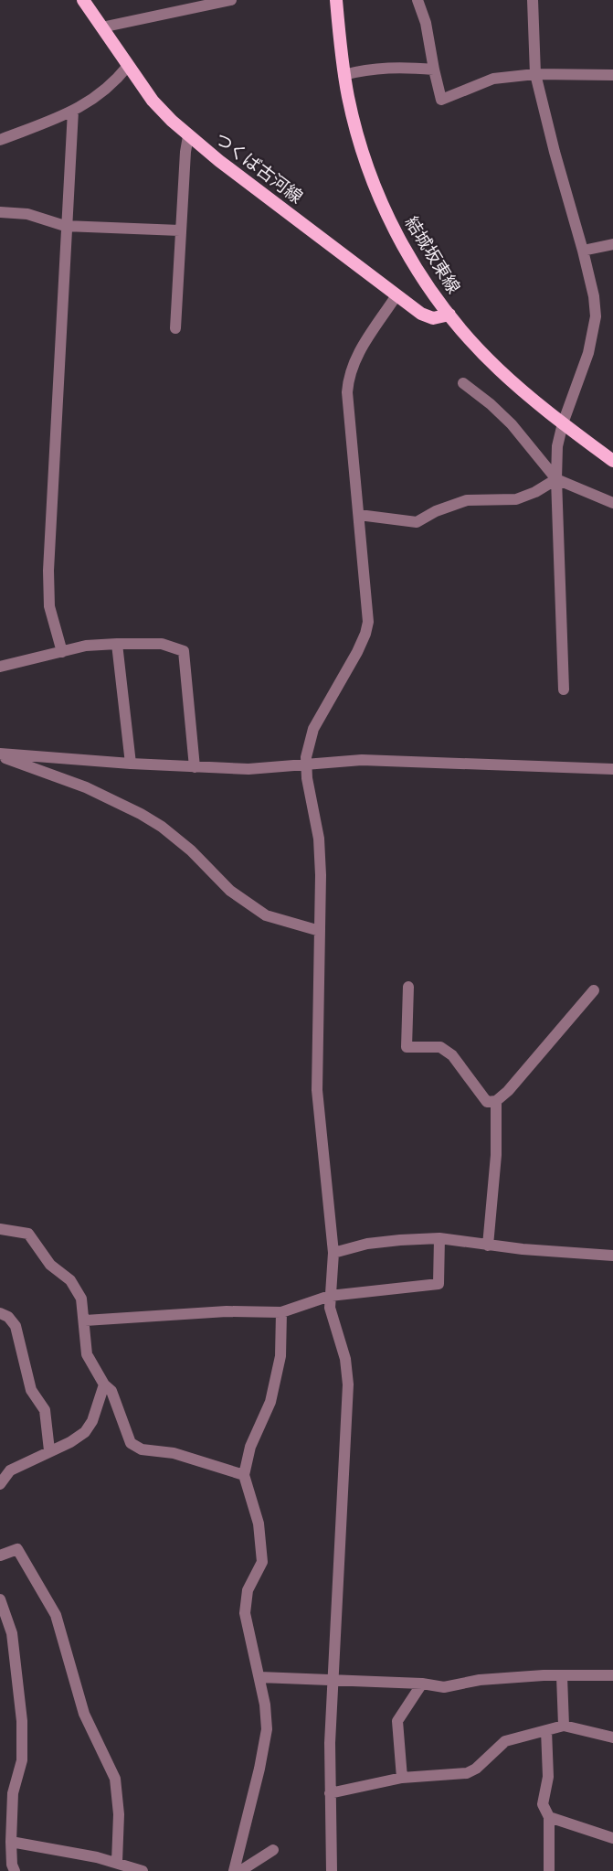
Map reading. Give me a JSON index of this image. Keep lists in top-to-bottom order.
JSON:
{
  "streets": {
    "main road": ["つくば古河線", "結城坂東線"]
  },
  "crossings": [
    ["つくば古河線", "結城坂東線"]
  ]
}
